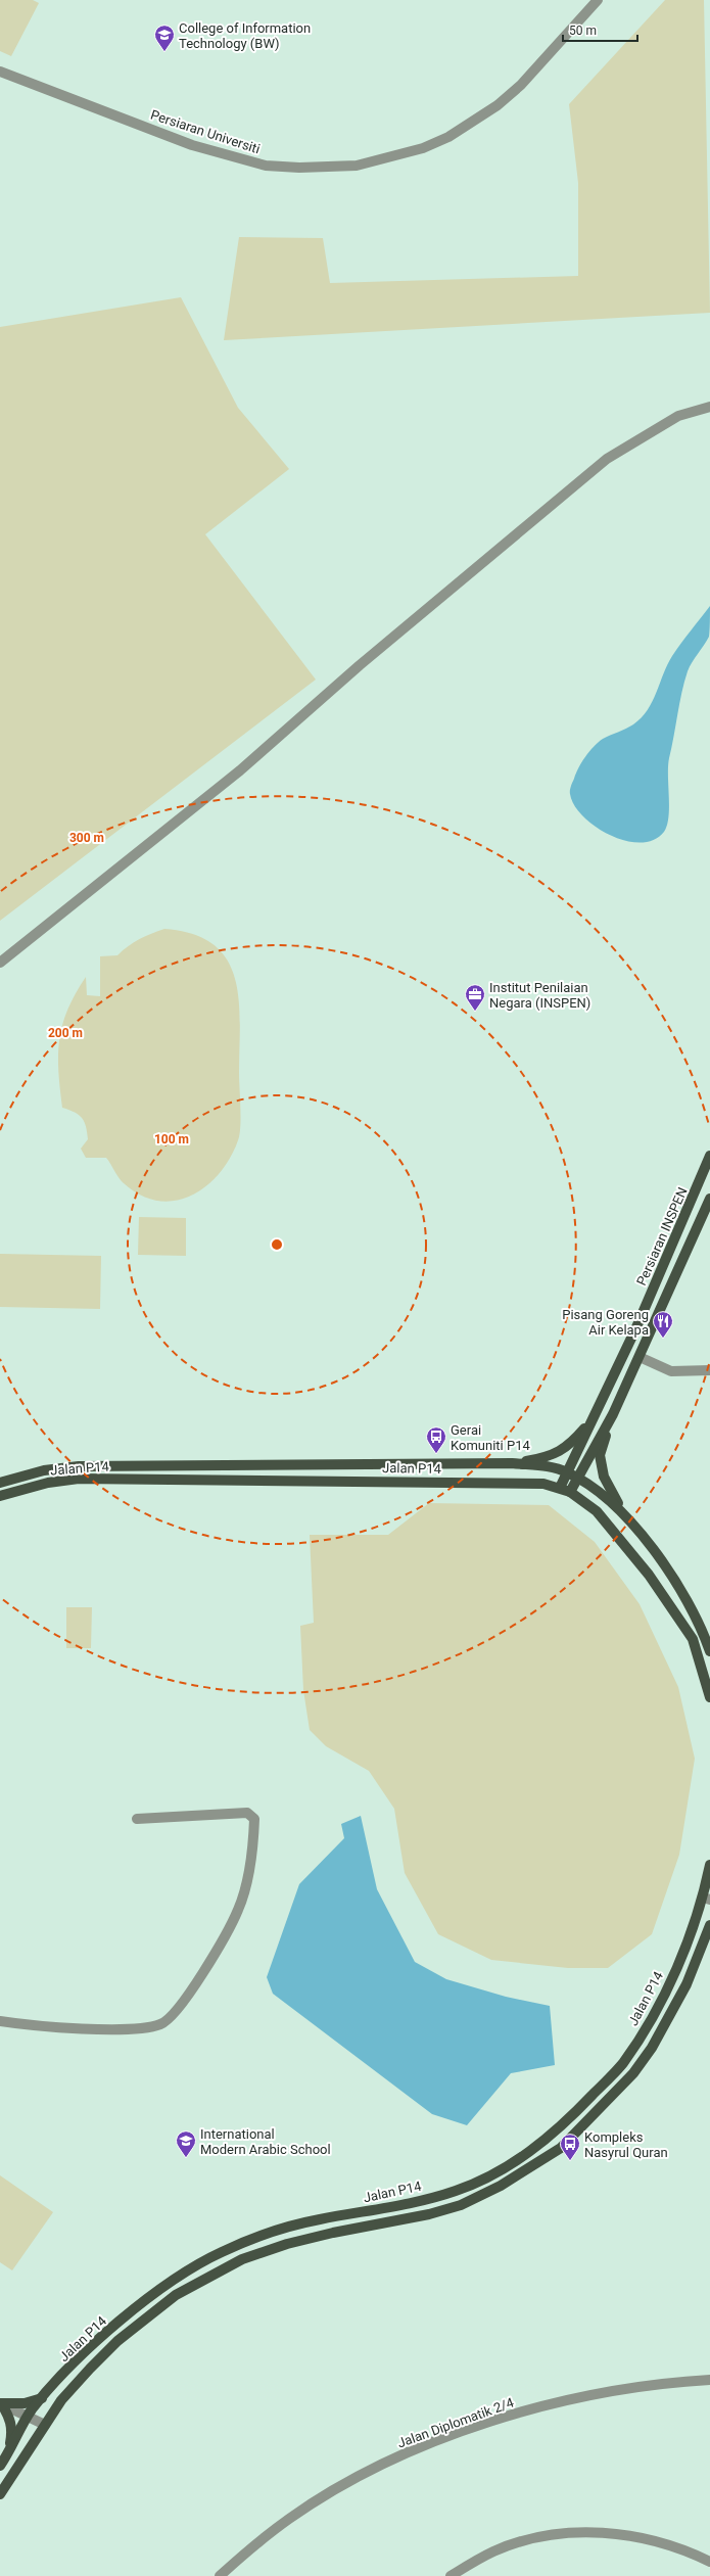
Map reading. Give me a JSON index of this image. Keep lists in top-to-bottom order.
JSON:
{
  "streets": {
    "main road": ["Persiaran INSPEN", "Jalan P14"],
    "street": ["Persiaran Universiti", "Jalan Diplomatik 2/4"]
  },
  "places": {
    "school or university": ["College of Information Technology (BW)", "International Modern Arabic School"],
    "office": ["Institut Penilaian Negara (INSPEN)"],
    "restaurant": ["Pisang Goreng Air Kelapa"],
    "bus stop": ["Gerai Komuniti P14", "Kompleks Nasyrul Quran"]
  },
  "scale_bar": "50 m",
  "rings": ["300 m", "200 m", "100 m"]
}
